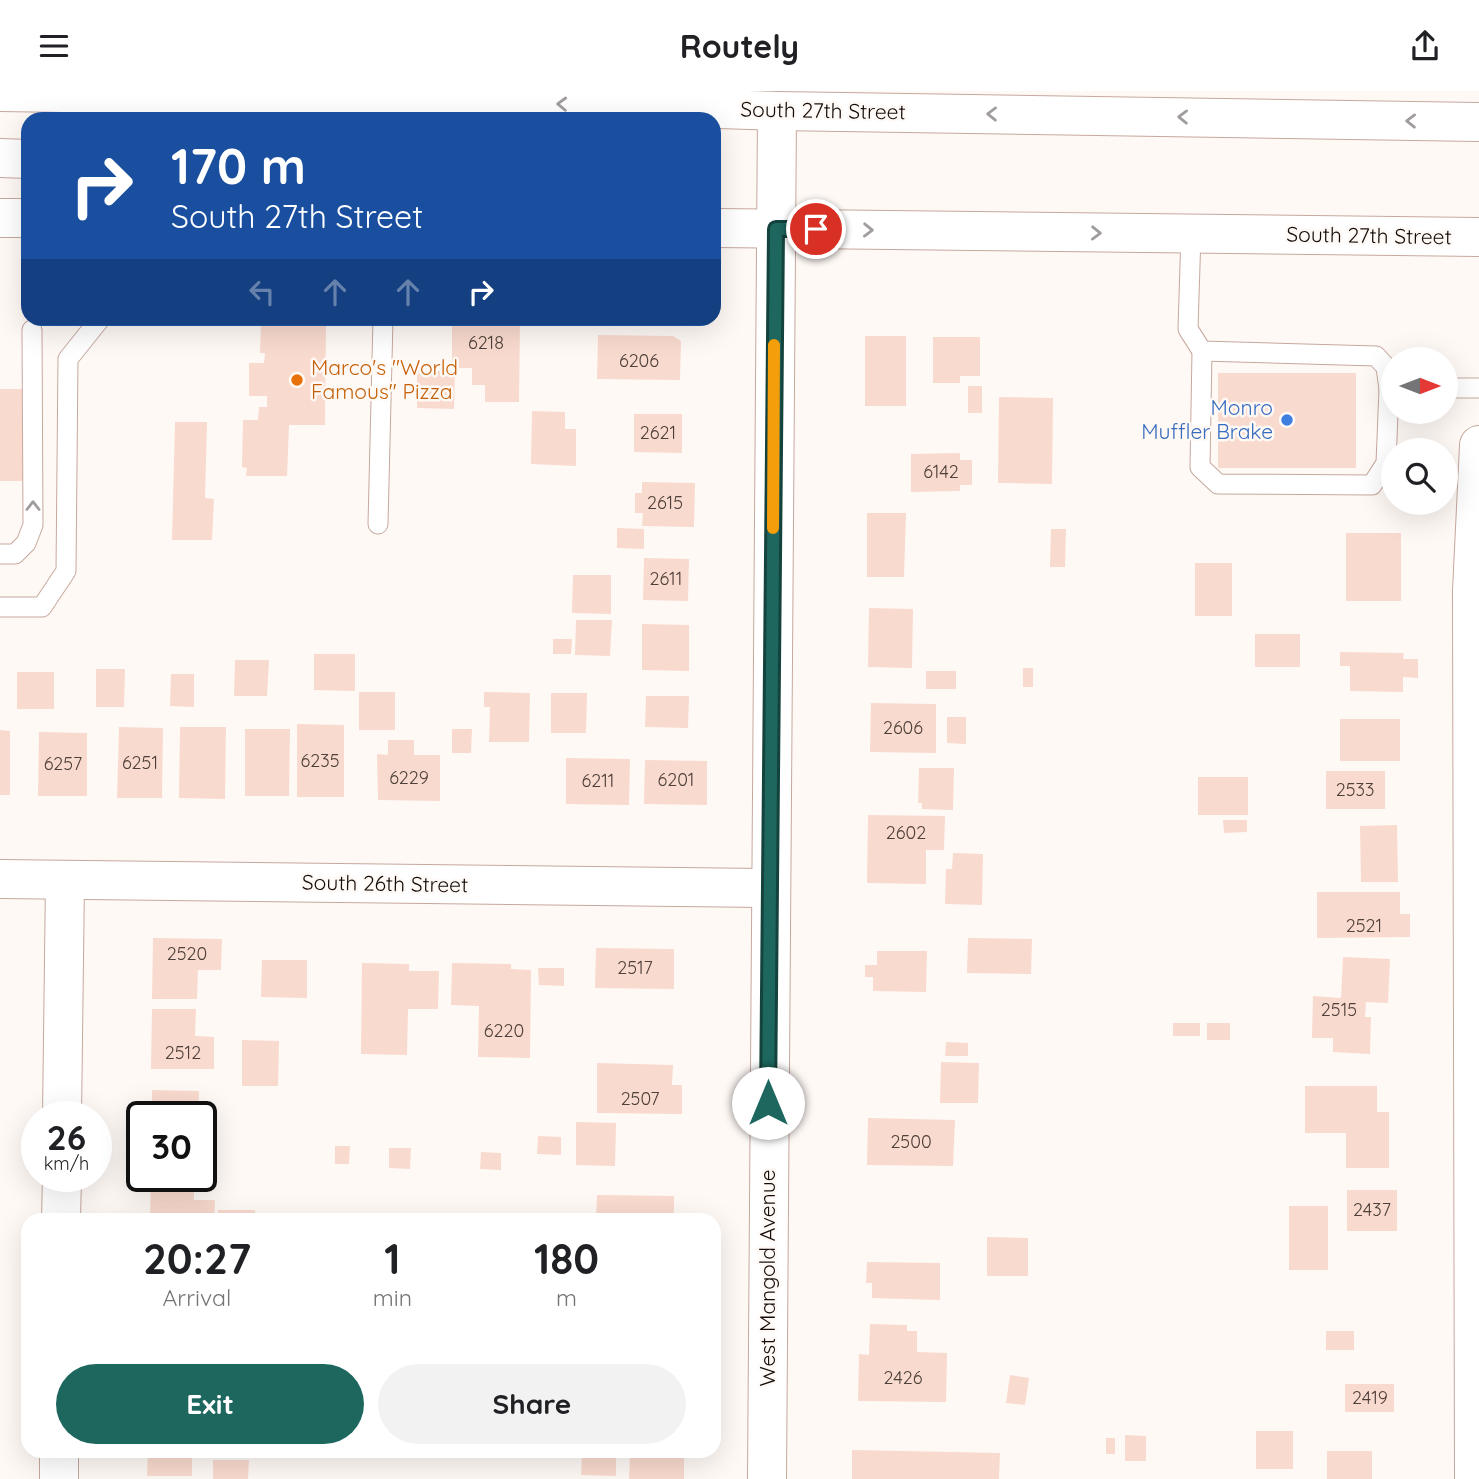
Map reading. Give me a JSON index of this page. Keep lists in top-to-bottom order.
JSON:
{
  "streets": {
    "street": ["South 27th Street", "South 26th Street", "West Mangold Avenue"]
  },
  "crossings": [
    ["South 27th Street", "West Mangold Avenue"],
    ["South 26th Street", "West Mangold Avenue"]
  ],
  "places": ["Marco's \"World Famous\" Pizza", "Monro Muffler Brake"],
  "house_numbers": [
    "6218",
    "6206",
    "2621",
    "6142",
    "2615",
    "2611",
    "2606",
    "6235",
    "6251",
    "6257",
    "6229",
    "6201",
    "6211",
    "2533",
    "2602",
    "2521",
    "2520",
    "2517",
    "2515",
    "6220",
    "2512",
    "2507",
    "2500",
    "2437",
    "2426",
    "2419"
  ],
  "north": "right",
  "page": {
    "header": "Routely",
    "turn": ["170 m", "South 27th Street"],
    "speed": "26 km/h",
    "limit": "30",
    "eta": [
      "20:27",
      "Arrival",
      "1",
      "min",
      "180",
      "m"
    ],
    "buttons": ["Exit", "Share"]
  }
}
